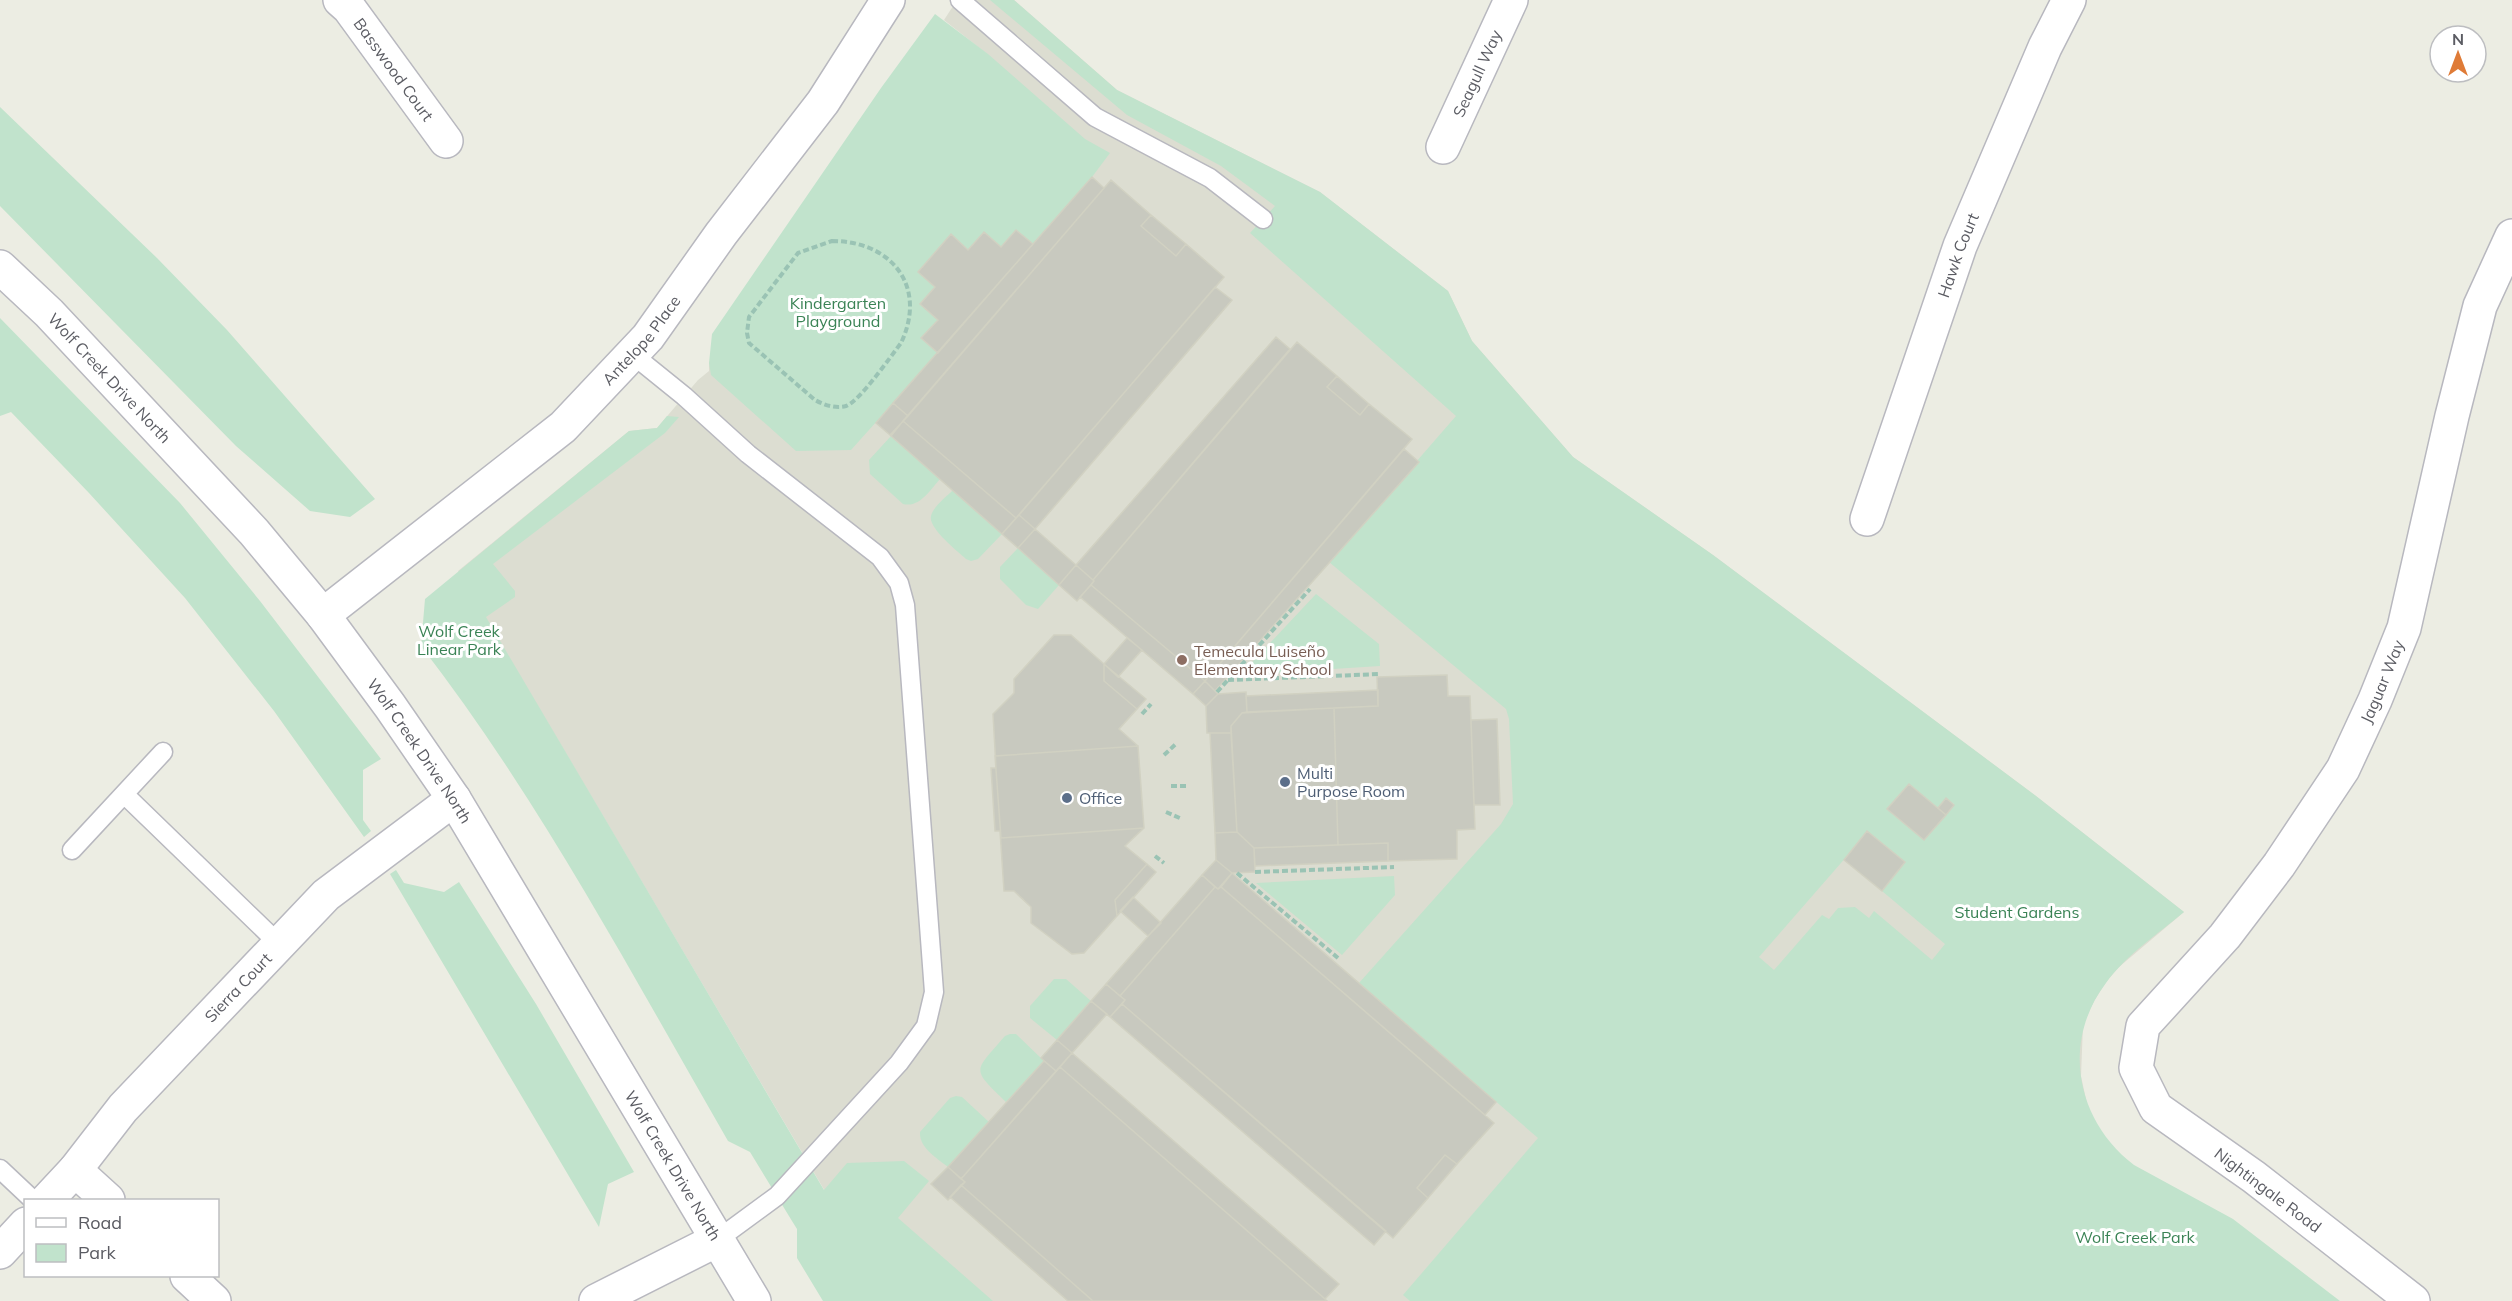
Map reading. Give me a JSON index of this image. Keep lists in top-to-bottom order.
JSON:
{
  "streets": {
    "street": [
      "Basswood Court",
      "Seagull Way",
      "Hawk Court",
      "Antelope Place",
      "Wolf Creek Drive North",
      "Jaguar Way",
      "Sierra Court",
      "Nightingale Road"
    ]
  },
  "crossings": [
    ["Antelope Place", "Wolf Creek Drive North"],
    ["Wolf Creek Drive North", "Sierra Court"],
    ["Jaguar Way", "Nightingale Road"]
  ],
  "parks": [
    "Kindergarten Playground",
    "Wolf Creek Linear Park",
    "Student Gardens",
    "Wolf Creek Park"
  ],
  "places": ["Temecula Luiseño Elementary School", "Multi Purpose Room", "Office"],
  "legend": ["Road", "Park"],
  "north": "top"
}
